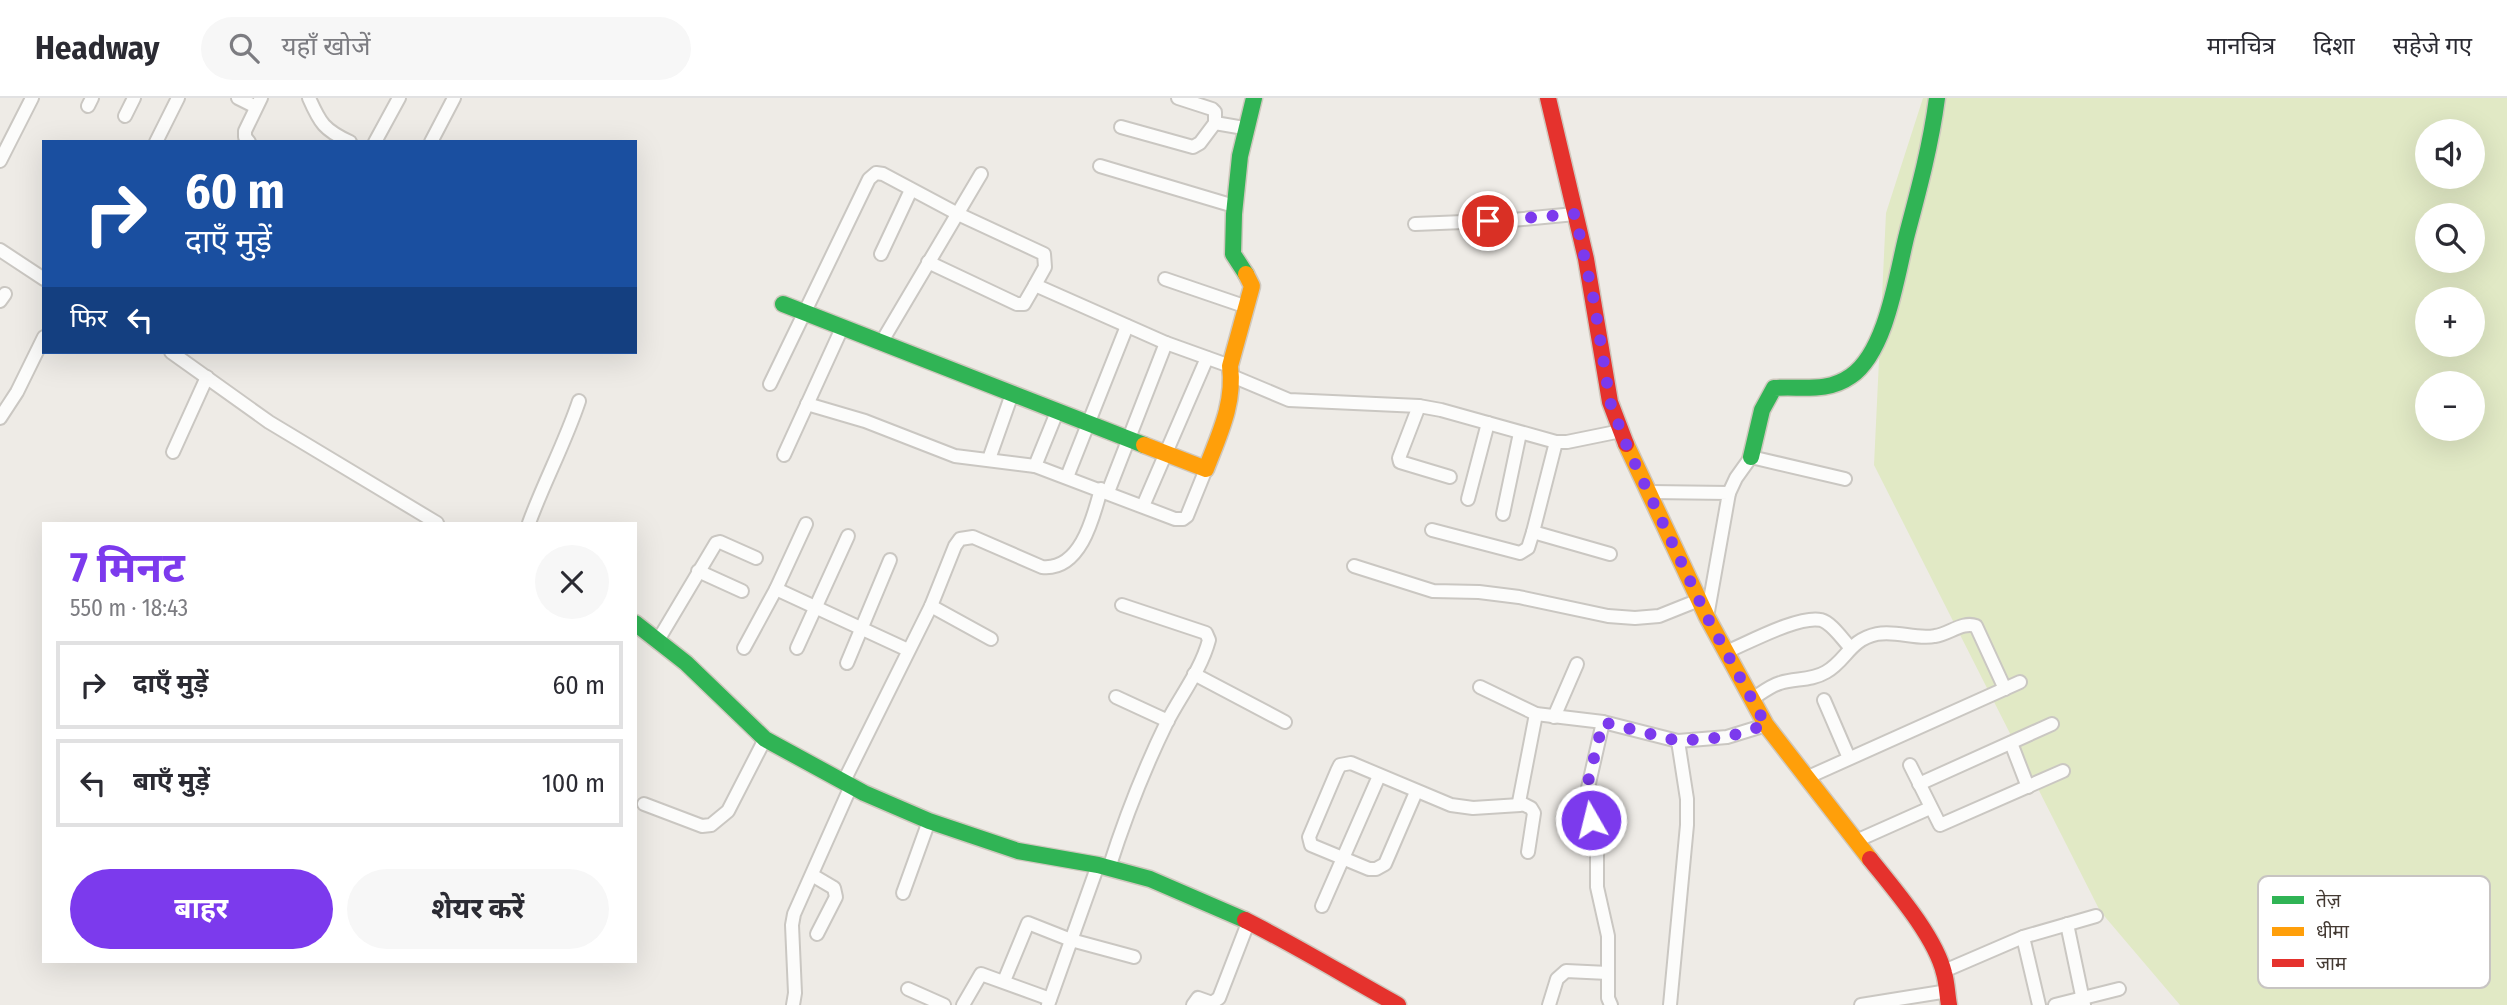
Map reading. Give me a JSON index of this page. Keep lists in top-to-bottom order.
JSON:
{
  "legend": ["तेज़", "धीमा", "जाम"],
  "page": {
    "header": "Headway",
    "search": "यहाँ खोजें",
    "nav": ["मानचित्र", "दिशा", "सहेजे गए"],
    "map_buttons": ["+", "−"],
    "turn": ["60 m", "दाएँ मुड़ें"],
    "then": "फिर",
    "heading": ["7 मिनट", "550 m · 18:43"],
    "list": [
      {
        "name": "दाएँ मुड़ें",
        "value": "60 m"
      },
      {
        "name": "बाएँ मुड़ें",
        "value": "100 m"
      }
    ],
    "buttons": ["बाहर", "शेयर करें"]
  }
}
